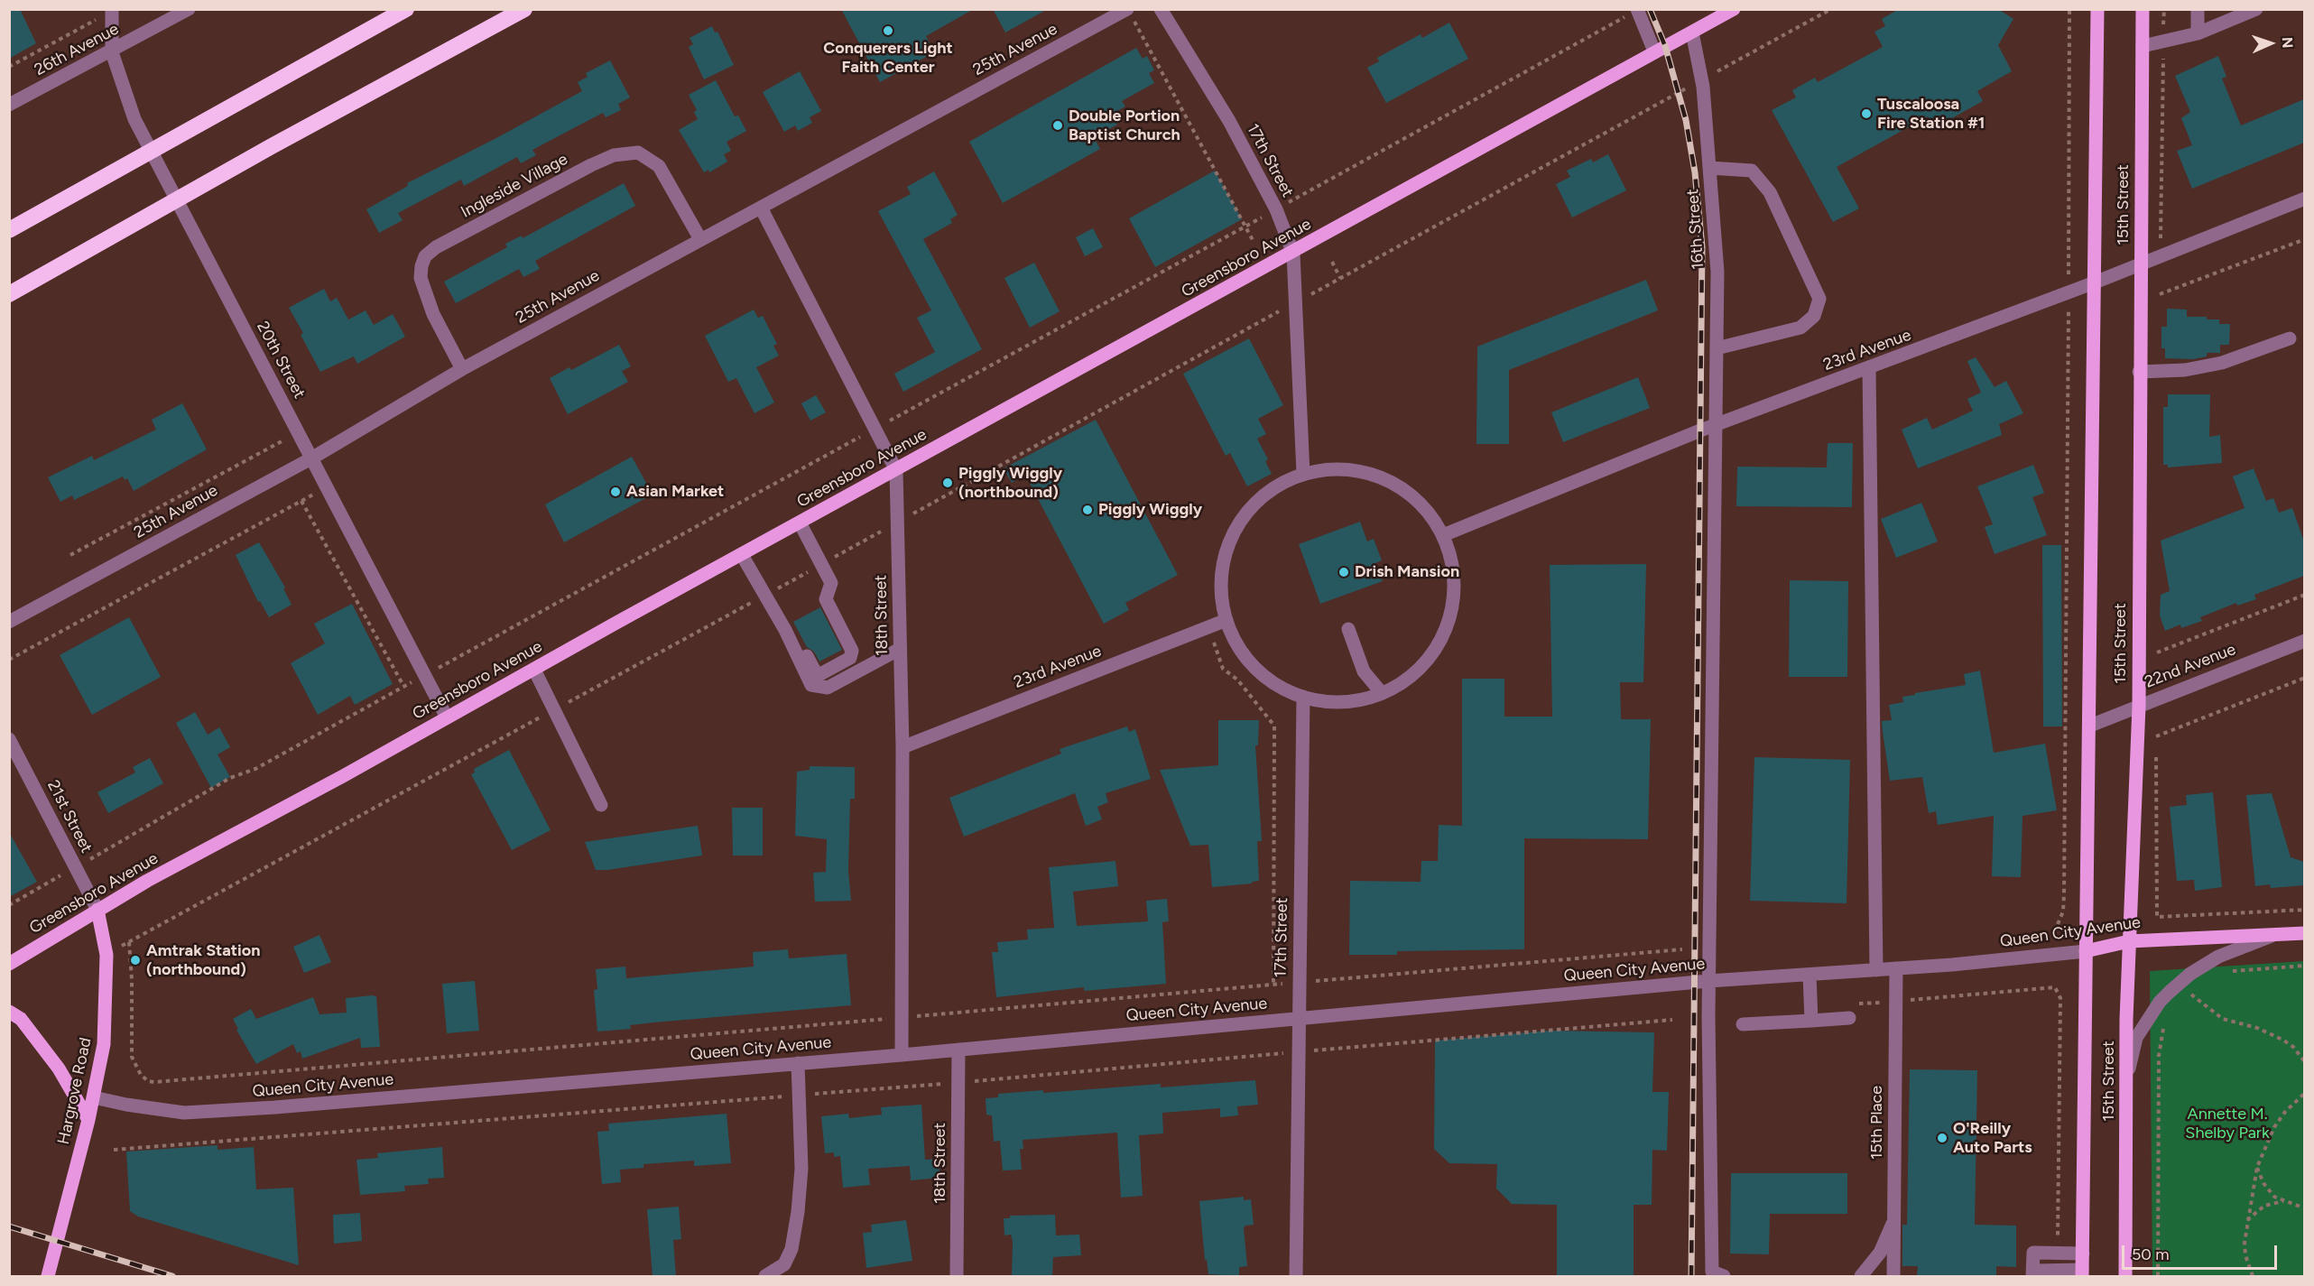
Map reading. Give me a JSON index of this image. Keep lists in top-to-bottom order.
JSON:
{
  "streets": {
    "main road": [
      "15th Street",
      "Greensboro Avenue",
      "Queen City Avenue",
      "Hargrove Road"
    ],
    "street": [
      "26th Avenue",
      "25th Avenue",
      "17th Street",
      "Ingleside Village",
      "16th Street",
      "23rd Avenue",
      "20th Street",
      "18th Street",
      "22nd Avenue",
      "21st Street",
      "15th Place"
    ]
  },
  "crossings": [
    ["26th Avenue", "20th Street"],
    ["25th Avenue", "Ingleside Village"],
    ["25th Avenue", "20th Street"],
    ["25th Avenue", "18th Street"],
    ["17th Street", "Greensboro Avenue"],
    ["17th Street", "Queen City Avenue"],
    ["15th Street", "23rd Avenue"],
    ["15th Street", "22nd Avenue"],
    ["15th Street", "Queen City Avenue"],
    ["16th Street", "Greensboro Avenue"],
    ["16th Street", "23rd Avenue"],
    ["16th Street", "Queen City Avenue"],
    ["Greensboro Avenue", "20th Street"],
    ["Greensboro Avenue", "18th Street"],
    ["Greensboro Avenue", "21st Street"],
    ["Greensboro Avenue", "Hargrove Road"],
    ["23rd Avenue", "18th Street"],
    ["18th Street", "Queen City Avenue"],
    ["21st Street", "Hargrove Road"],
    ["Queen City Avenue", "Hargrove Road"],
    ["Queen City Avenue", "15th Place"]
  ],
  "parks": ["Annette M. Shelby Park"],
  "places": [
    "Conquerers Light Faith Center",
    "Tuscaloosa Fire Station #1",
    "Double Portion Baptist Church",
    "Piggly Wiggly (northbound)",
    "Asian Market",
    "Piggly Wiggly",
    "Drish Mansion",
    "Amtrak Station (northbound)",
    "O'Reilly Auto Parts"
  ],
  "scale_bar": "50 m",
  "north": "right"
}
